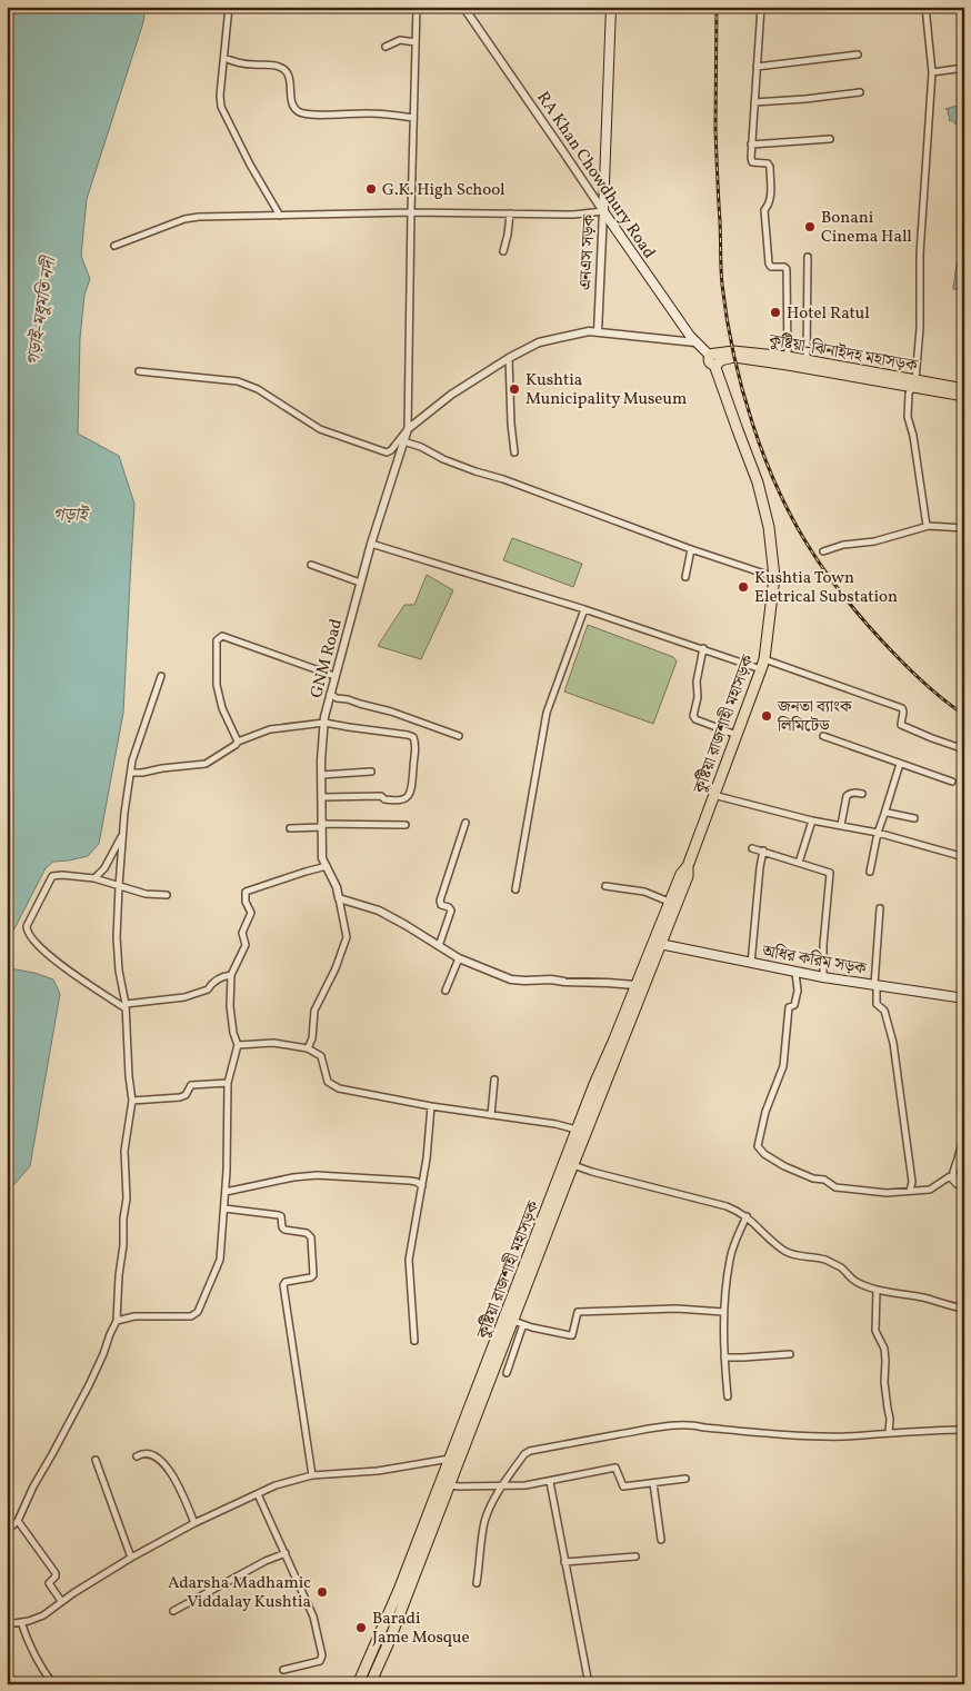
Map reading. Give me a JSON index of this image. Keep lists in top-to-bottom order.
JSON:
{
  "streets": {
    "highway": ["কুষ্টিয়া-ঝিনাইদহ মহাসড়ক", "কুষ্টিয়া রাজশাহী মহাসড়ক"],
    "main road": ["RA Khan Chowdhury Road", "এনএস সড়ক", "অধির করিম সড়ক"],
    "street": ["GNM Road"]
  },
  "crossings": [
    ["RA Khan Chowdhury Road", "এনএস সড়ক"],
    ["RA Khan Chowdhury Road", "কুষ্টিয়া-ঝিনাইদহ মহাসড়ক"],
    ["RA Khan Chowdhury Road", "কুষ্টিয়া রাজশাহী মহাসড়ক"],
    ["কুষ্টিয়া-ঝিনাইদহ মহাসড়ক", "কুষ্টিয়া রাজশাহী মহাসড়ক"],
    ["কুষ্টিয়া রাজশাহী মহাসড়ক", "অধির করিম সড়ক"]
  ],
  "water": ["গড়াই-মধুমতি নদী", "গড়াই"],
  "places": [
    "G.K. High School",
    "Bonani Cinema Hall",
    "Hotel Ratul",
    "Kushtia Municipality Museum",
    "Kushtia Town Eletrical Substation",
    "জনতা ব্যাংক লিমিটেড",
    "Adarsha Madhamic Viddalay Kushtia",
    "Baradi Jame Mosque"
  ]
}
